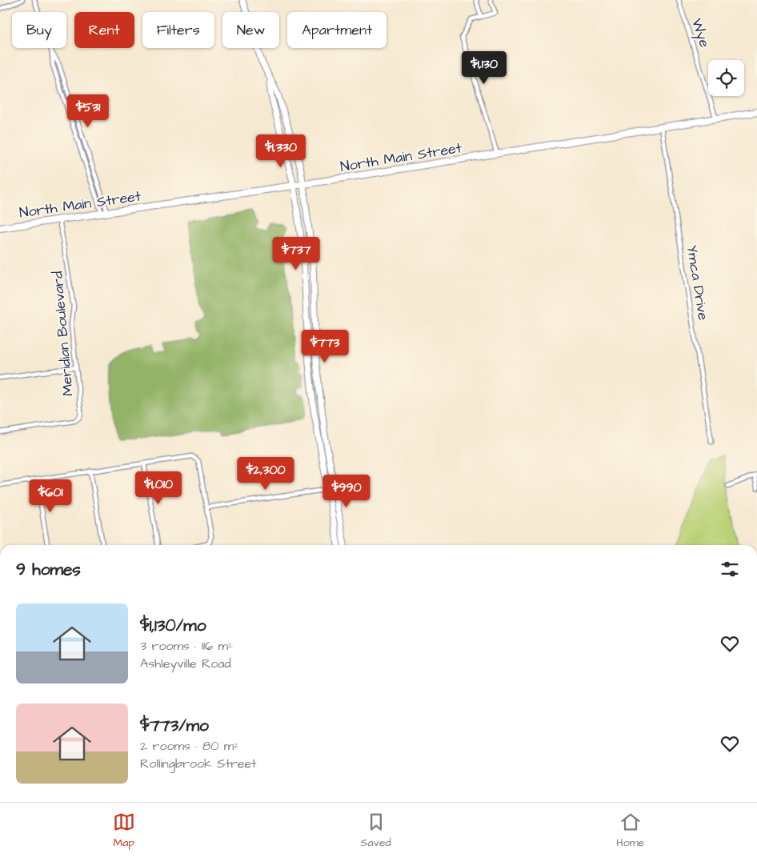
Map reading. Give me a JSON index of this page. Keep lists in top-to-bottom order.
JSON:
{
  "streets": {
    "main road": ["North Main Street"],
    "street": ["Wye", "Ymca Drive", "Meridian Boulevard"]
  },
  "crossings": [
    ["Wye", "North Main Street"],
    ["North Main Street", "Ymca Drive"],
    ["North Main Street", "Meridian Boulevard"]
  ],
  "page": {
    "chip": [
      "Buy",
      "Rent",
      "Filters",
      "New",
      "Apartment"
    ],
    "price": [
      "$1,130",
      "$531",
      "$1,330",
      "$737",
      "$773",
      "$2,300",
      "$1,010",
      "$990",
      "$601"
    ],
    "heading": "9 homes",
    "list": [
      {
        "name": "$1,130/mo",
        "note": "3 rooms · 116 m² · Ashleyville Road"
      },
      {
        "name": "$773/mo",
        "note": "2 rooms · 80 m² · Rollingbrook Street"
      }
    ],
    "tabs": ["Map", "Saved", "Home"]
  }
}
